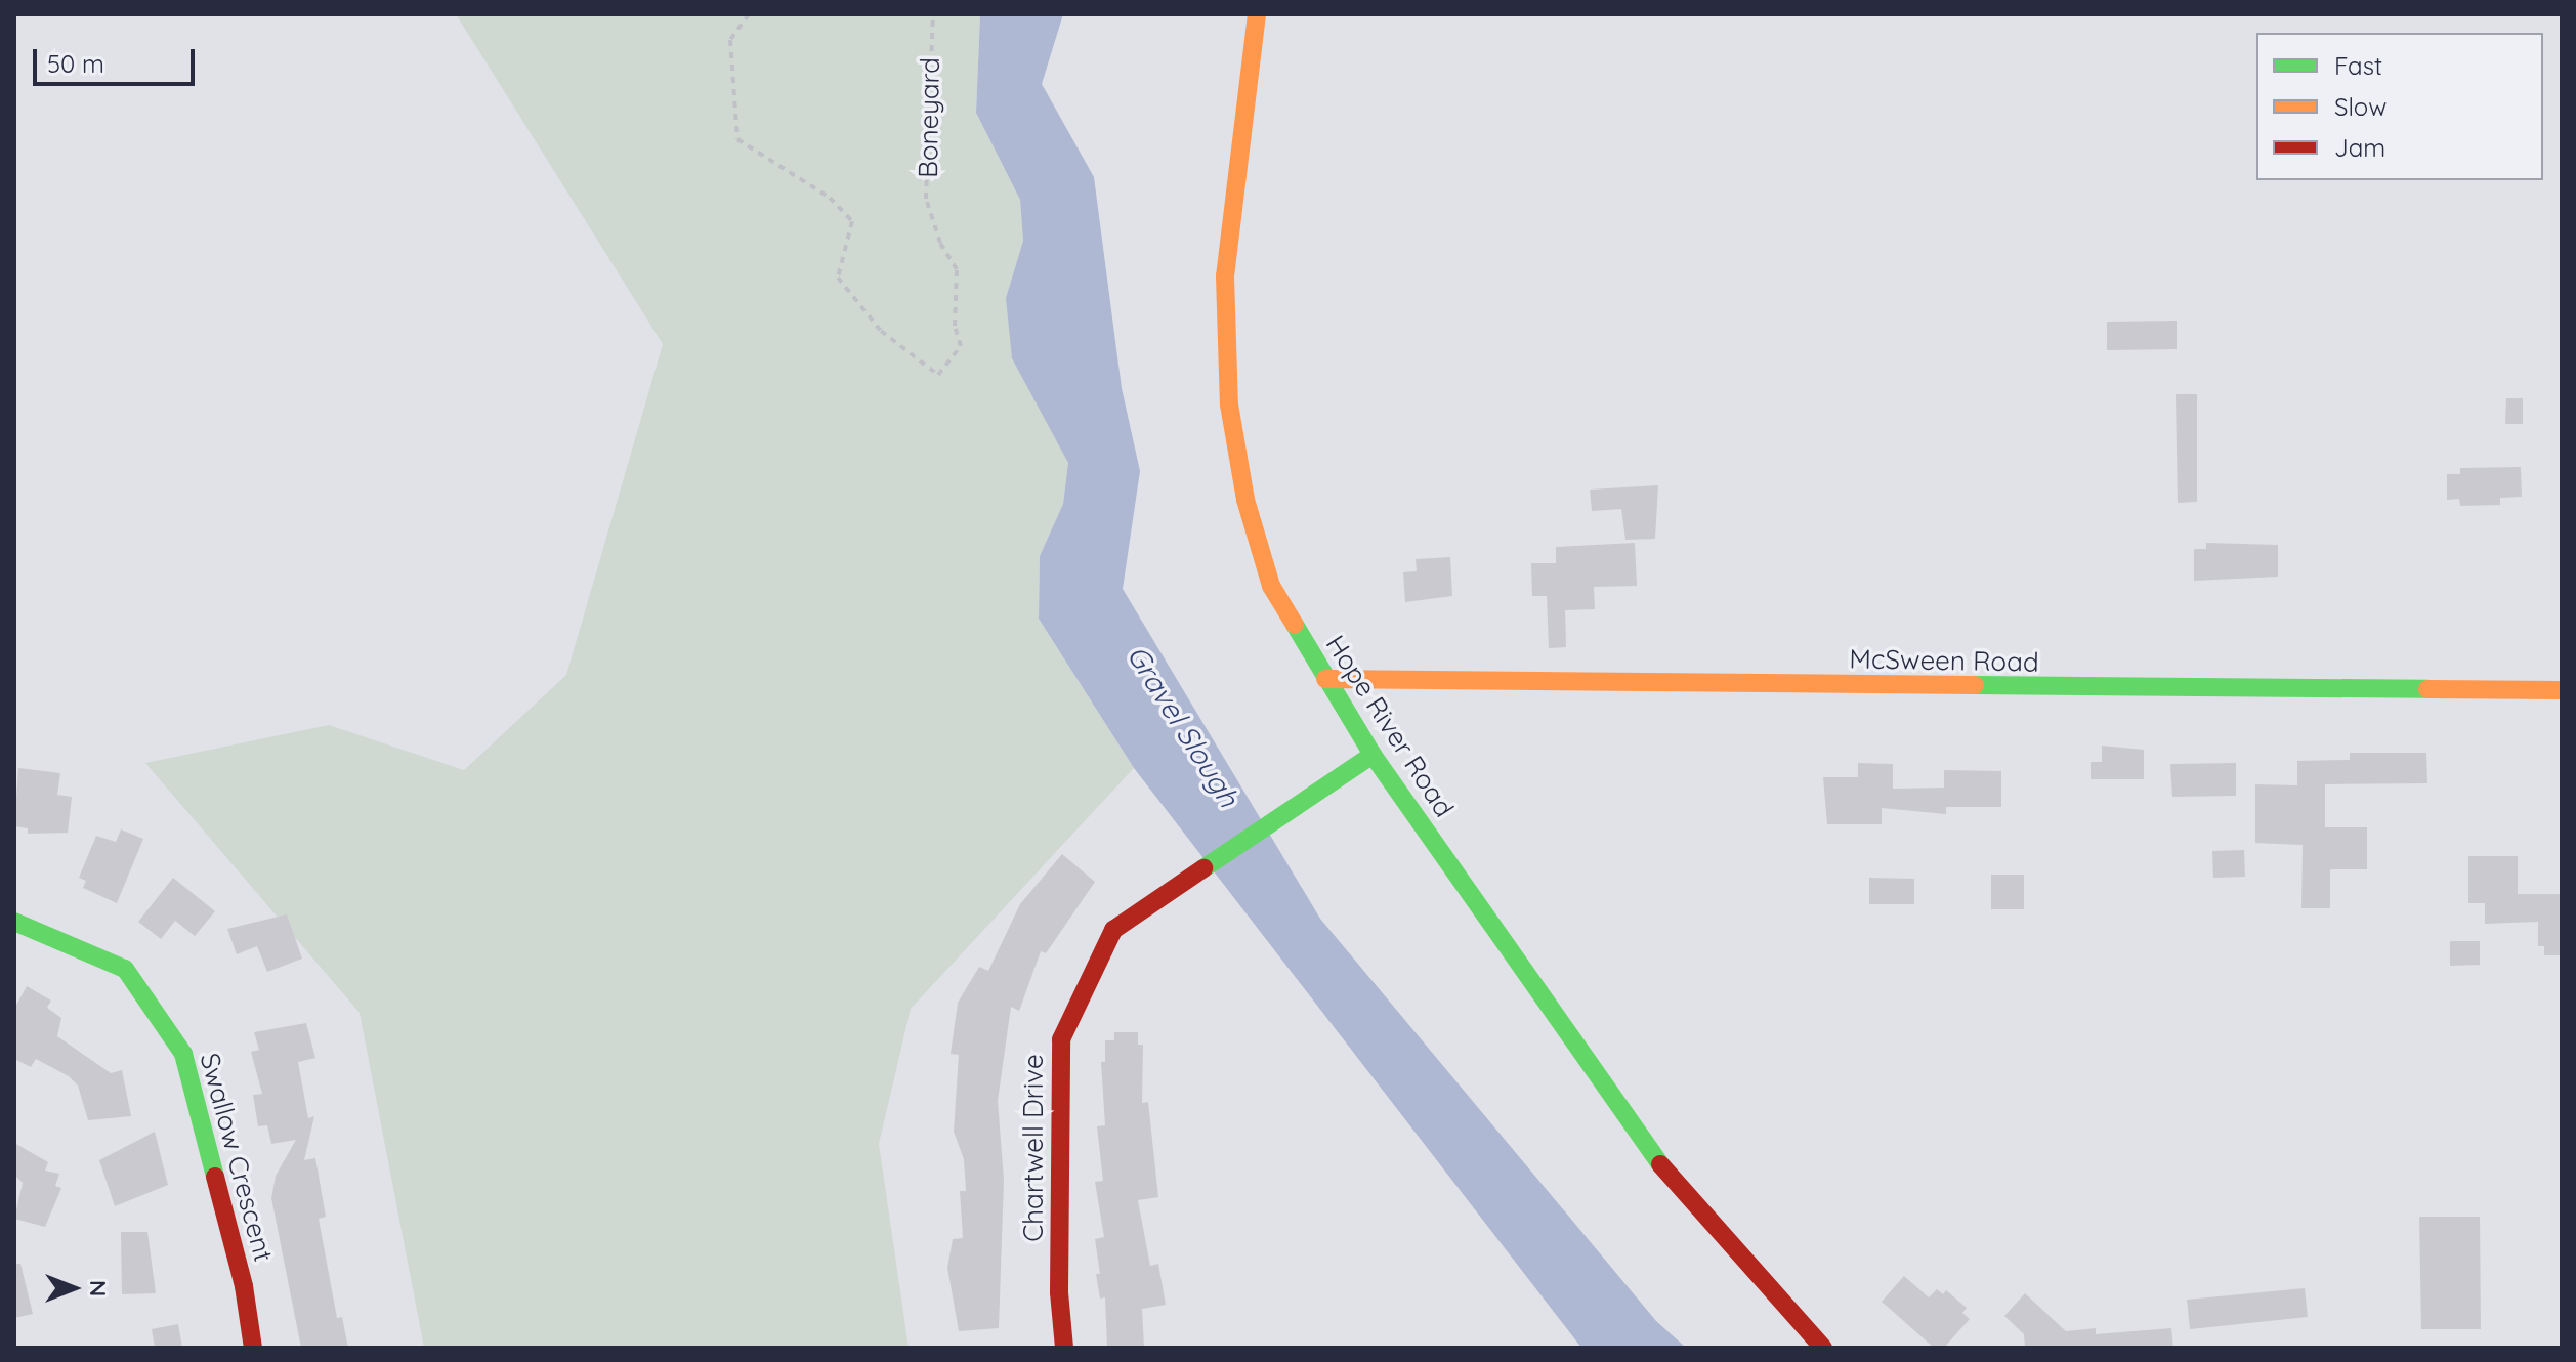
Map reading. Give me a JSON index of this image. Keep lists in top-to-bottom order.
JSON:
{
  "streets": {
    "street": [
      "McSween Road",
      "Hope River Road",
      "Chartwell Drive",
      "Swallow Crescent"
    ],
    "path": ["Boneyard"]
  },
  "crossings": [
    ["McSween Road", "Hope River Road"],
    ["Hope River Road", "Chartwell Drive"]
  ],
  "water": ["Gravel Slough"],
  "legend": ["Fast", "Slow", "Jam"],
  "scale_bar": "50 m",
  "north": "right"
}
